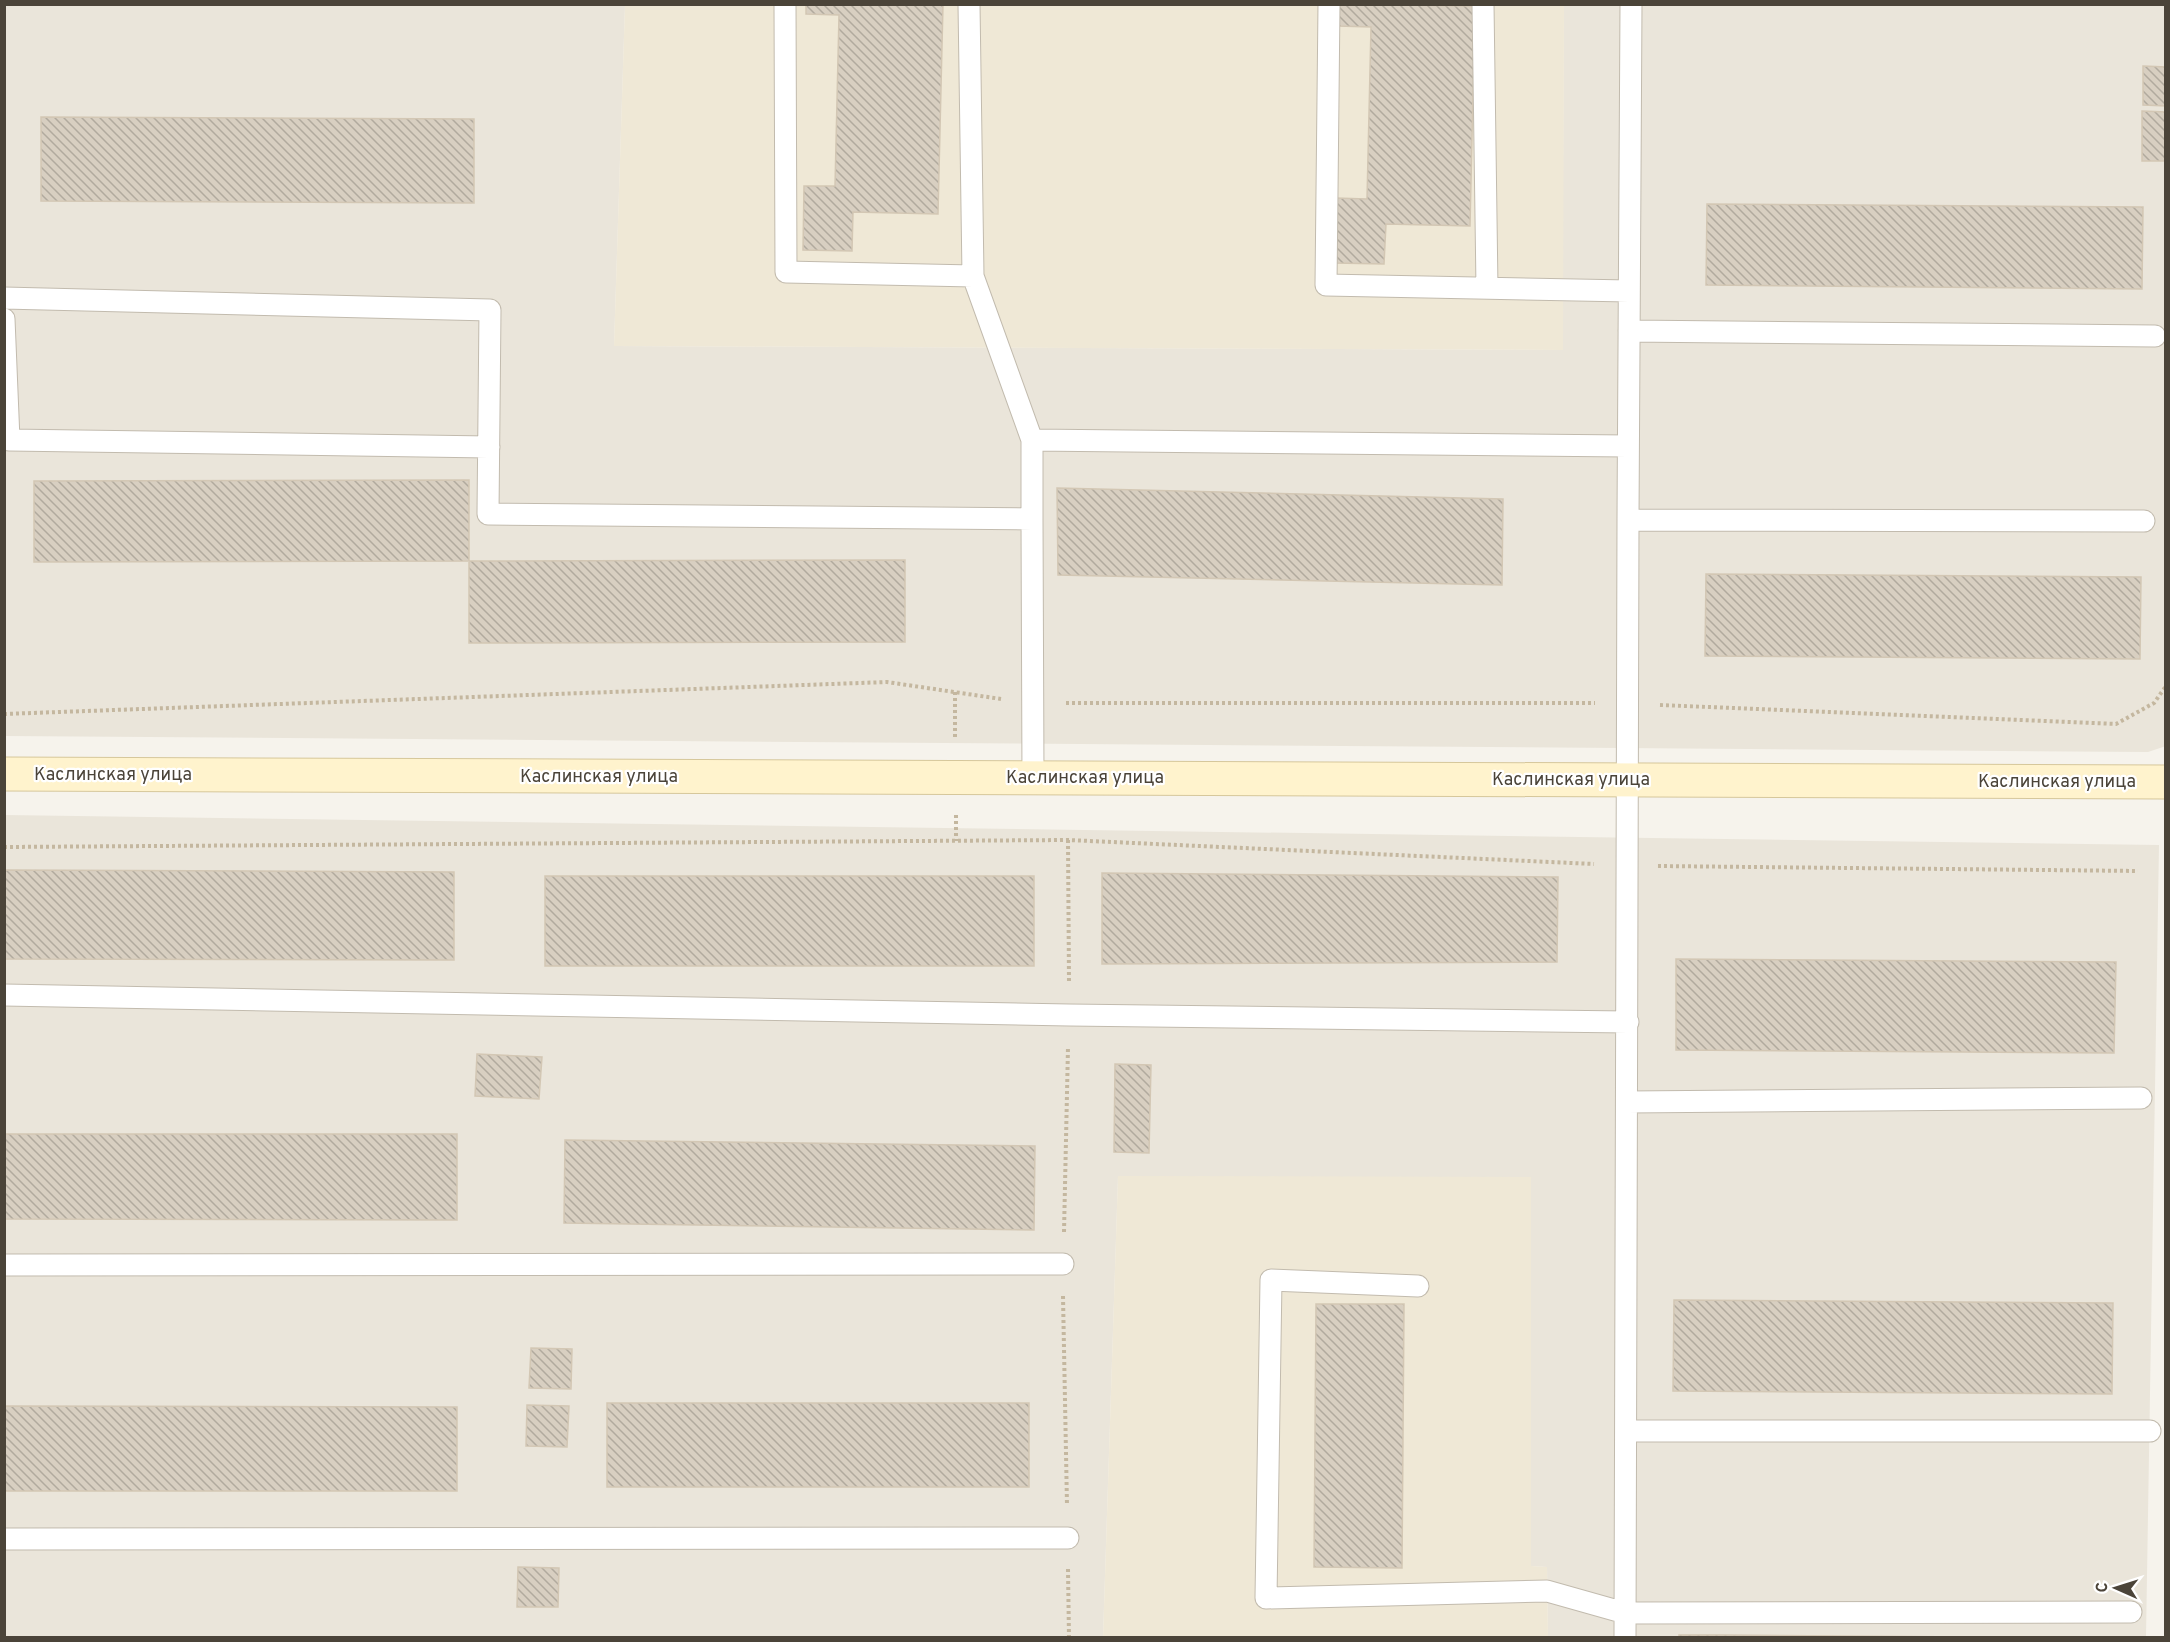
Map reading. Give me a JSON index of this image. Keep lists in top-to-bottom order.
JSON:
{
  "streets": {
    "main road": ["Каслинская улица"]
  },
  "north": "left"
}
